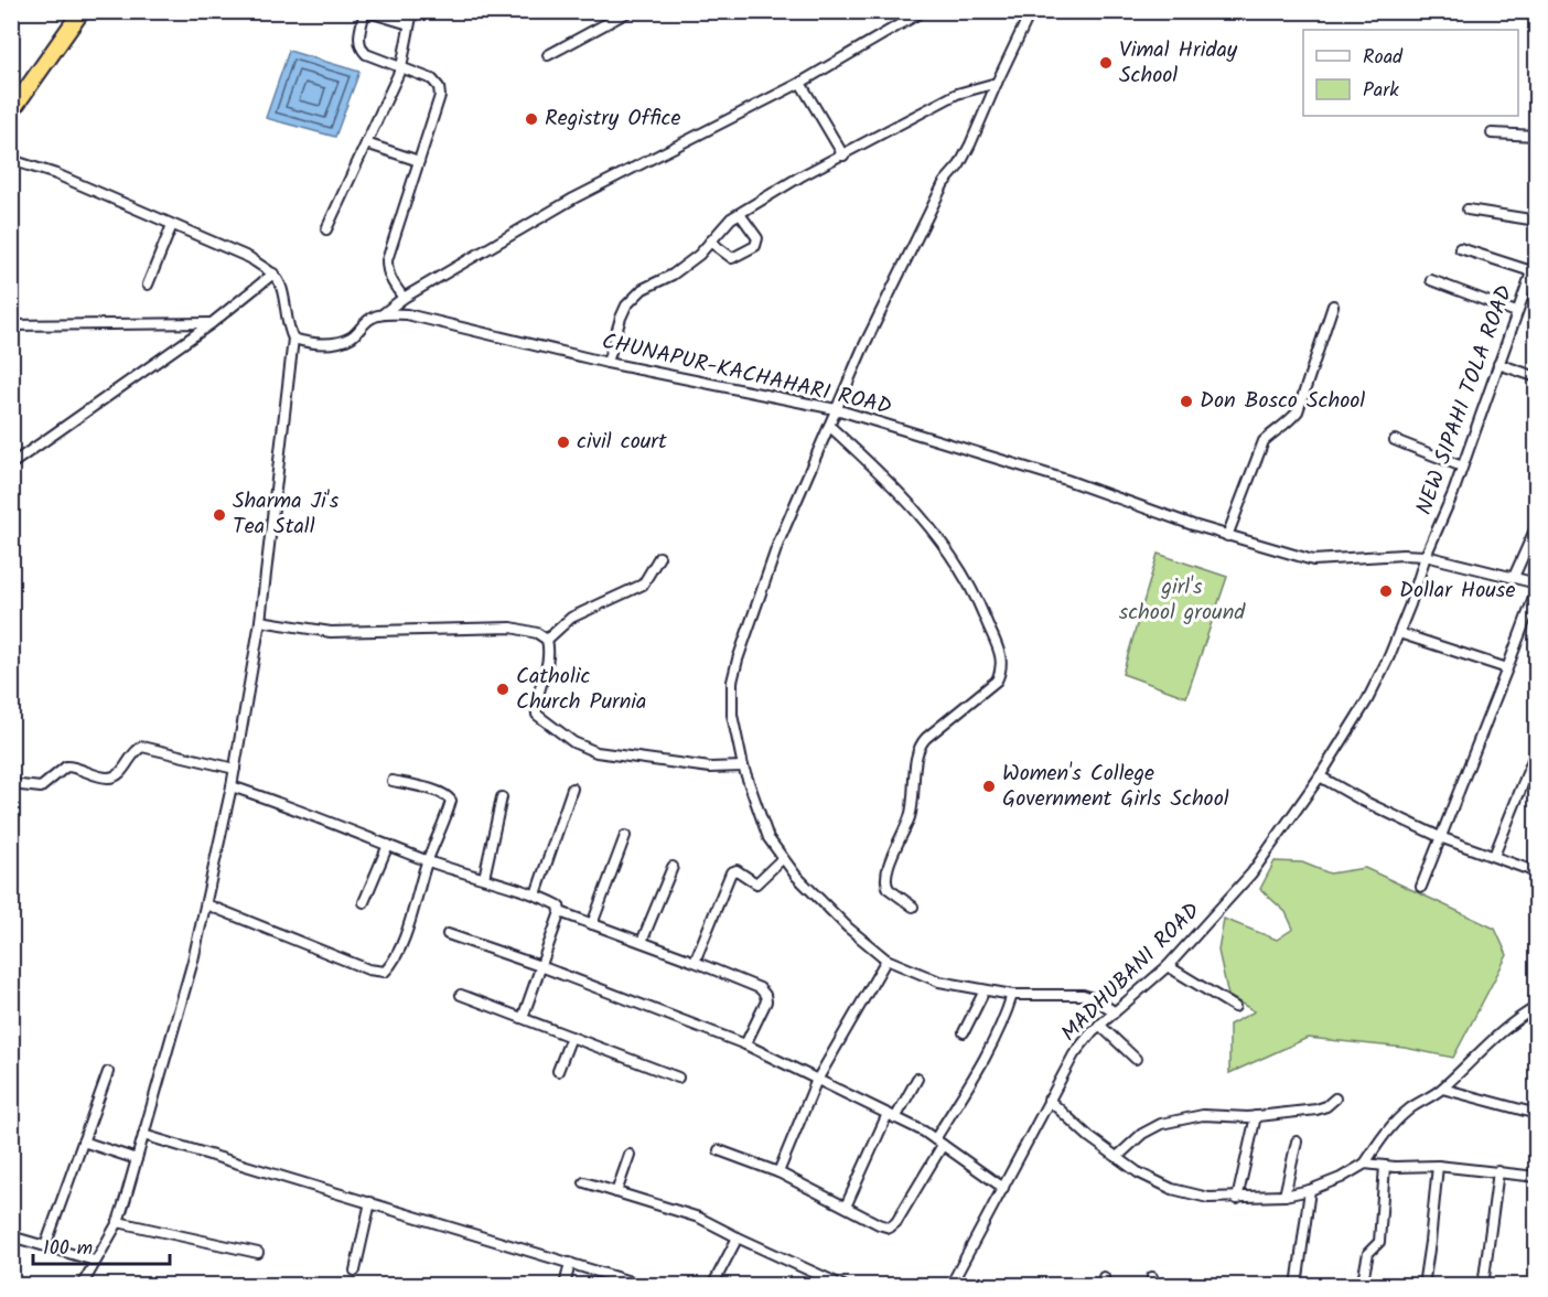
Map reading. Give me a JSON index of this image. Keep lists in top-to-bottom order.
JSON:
{
  "streets": {
    "street": ["CHUNAPUR-KACHAHARI ROAD", "NEW SIPAHI TOLA ROAD", "MADHUBANI ROAD"]
  },
  "crossings": [
    ["CHUNAPUR-KACHAHARI ROAD", "NEW SIPAHI TOLA ROAD"],
    ["CHUNAPUR-KACHAHARI ROAD", "MADHUBANI ROAD"],
    ["NEW SIPAHI TOLA ROAD", "MADHUBANI ROAD"]
  ],
  "parks": ["girl's school ground"],
  "places": [
    "Vimal Hriday School",
    "Registry Office",
    "Don Bosco School",
    "civil court",
    "Sharma Ji's Tea Stall",
    "Dollar House",
    "Catholic Church Purnia",
    "Women's College Government Girls School"
  ],
  "legend": ["Road", "Park"],
  "scale_bar": "100 m"
}
